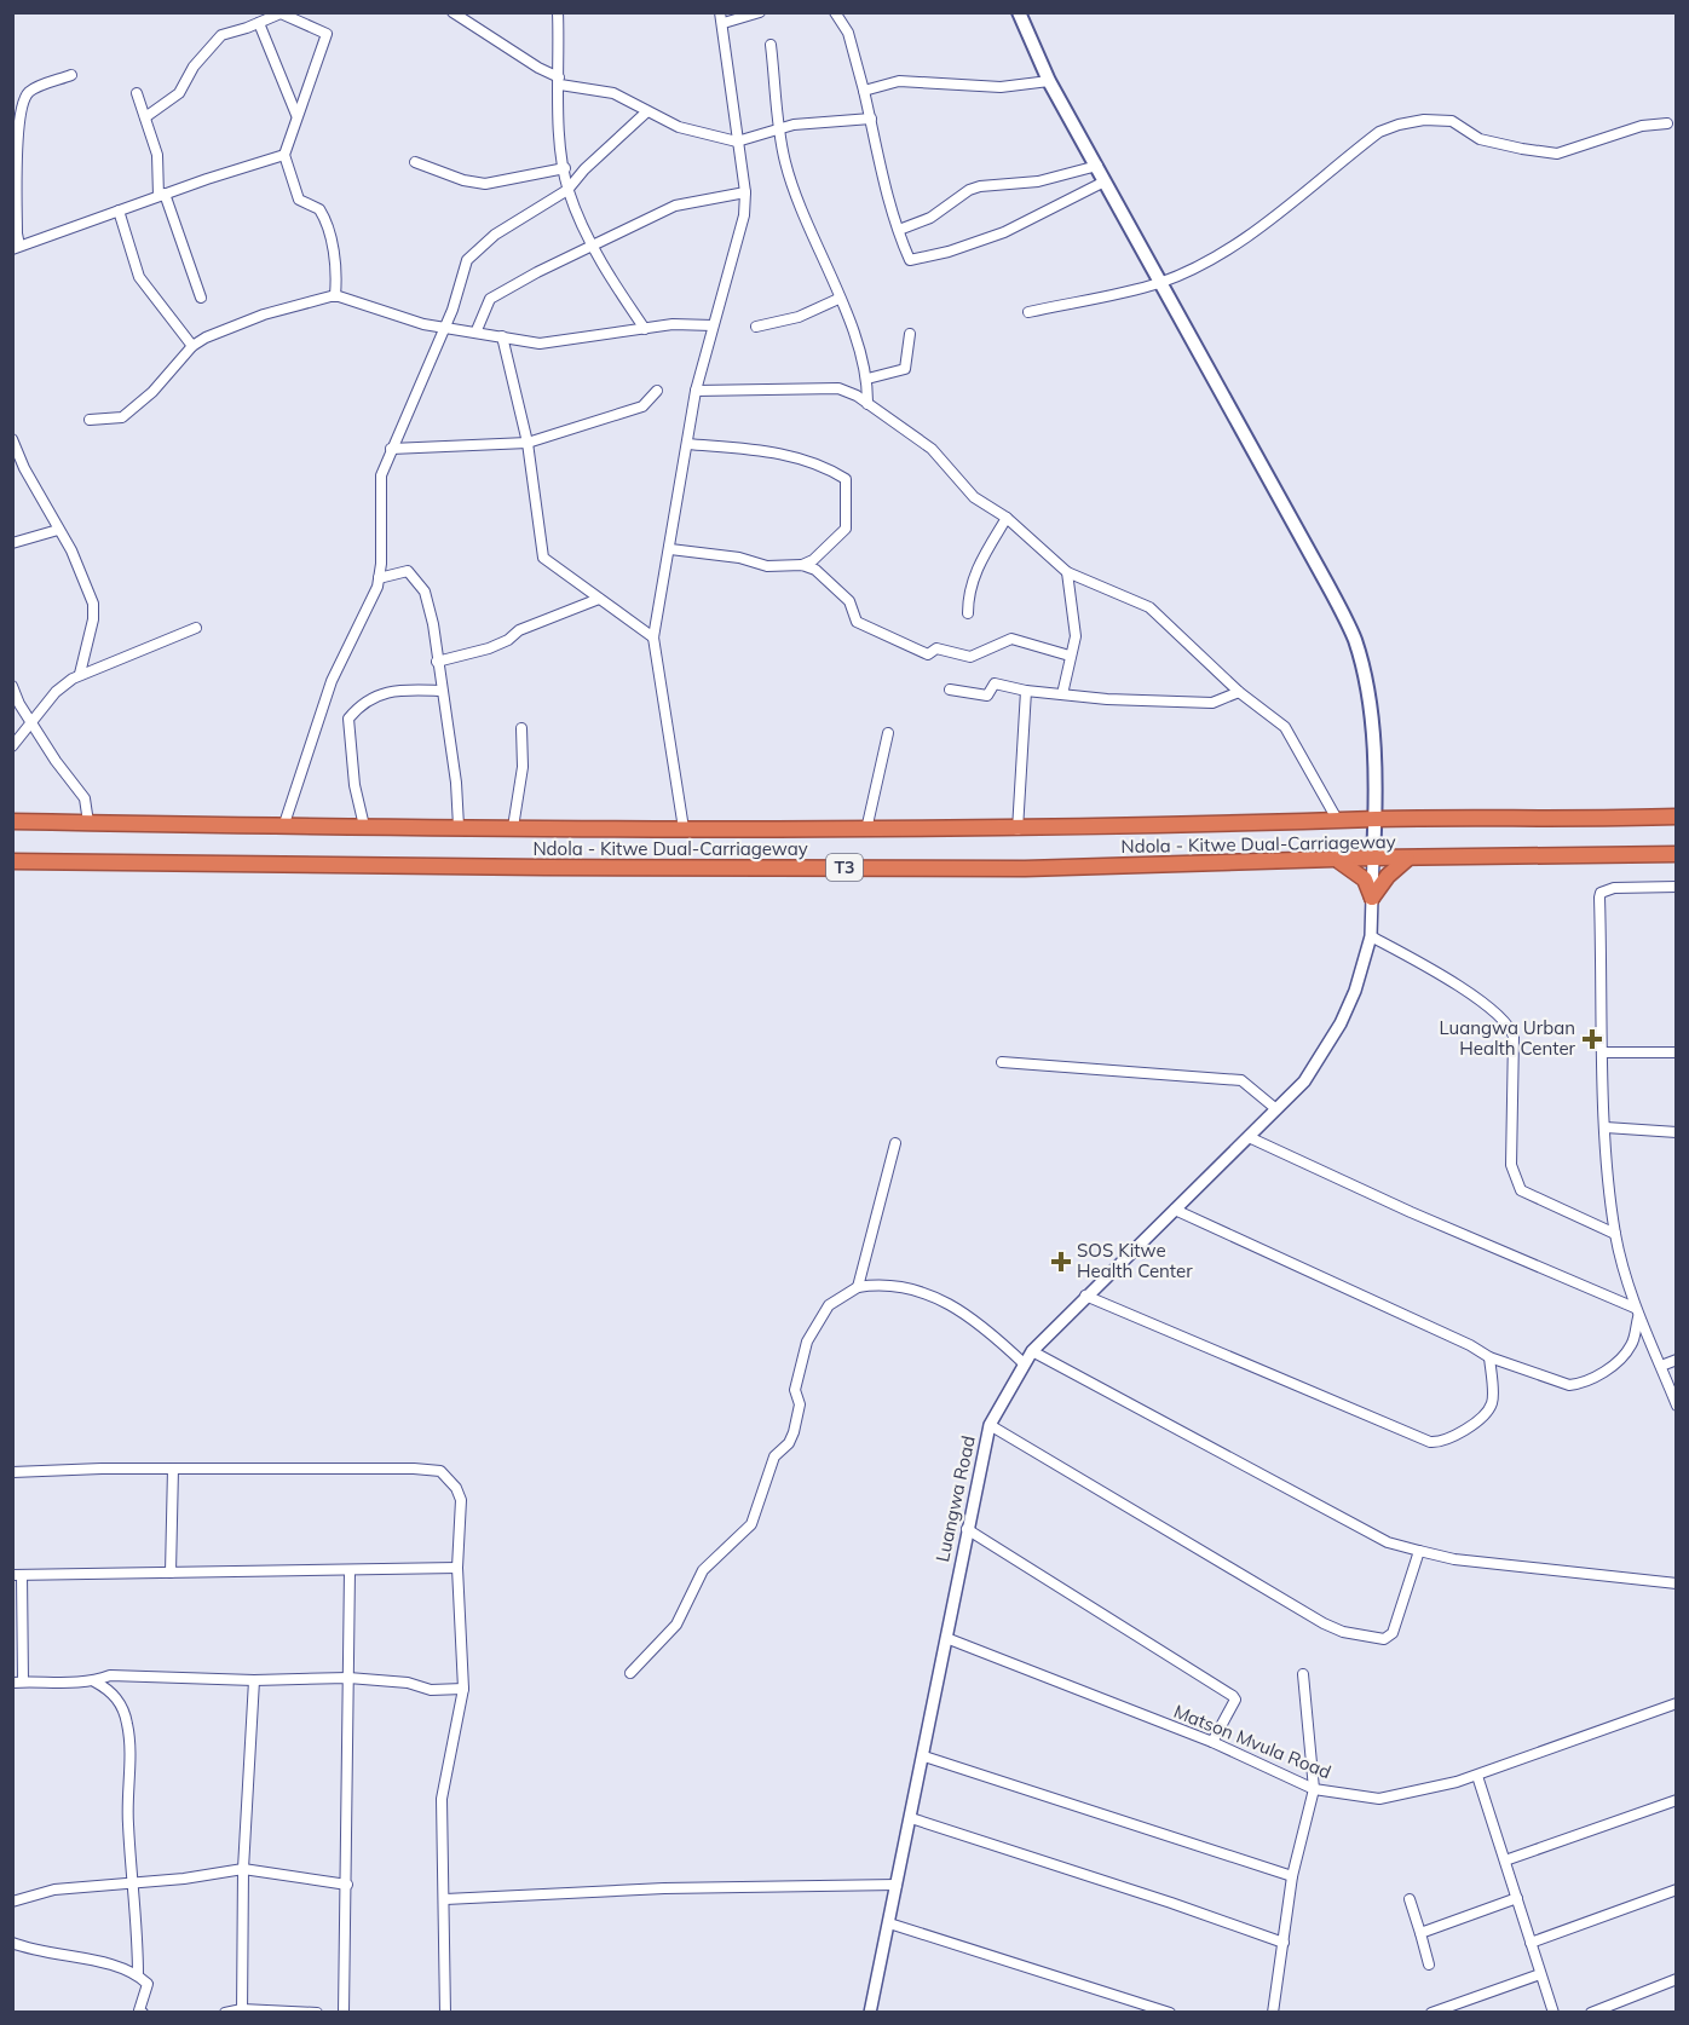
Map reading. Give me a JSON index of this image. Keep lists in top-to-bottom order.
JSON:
{
  "streets": {
    "highway": ["Ndola - Kitwe Dual-Carriageway", "T3"],
    "main road": ["Luangwa Road"],
    "street": ["Matson Mvula Road"]
  },
  "crossings": [
    ["Ndola - Kitwe Dual-Carriageway", "Luangwa Road"],
    ["Luangwa Road", "Matson Mvula Road"]
  ],
  "places": {
    "health": ["Luangwa Urban Health Center", "SOS Kitwe Health Center"]
  }
}
